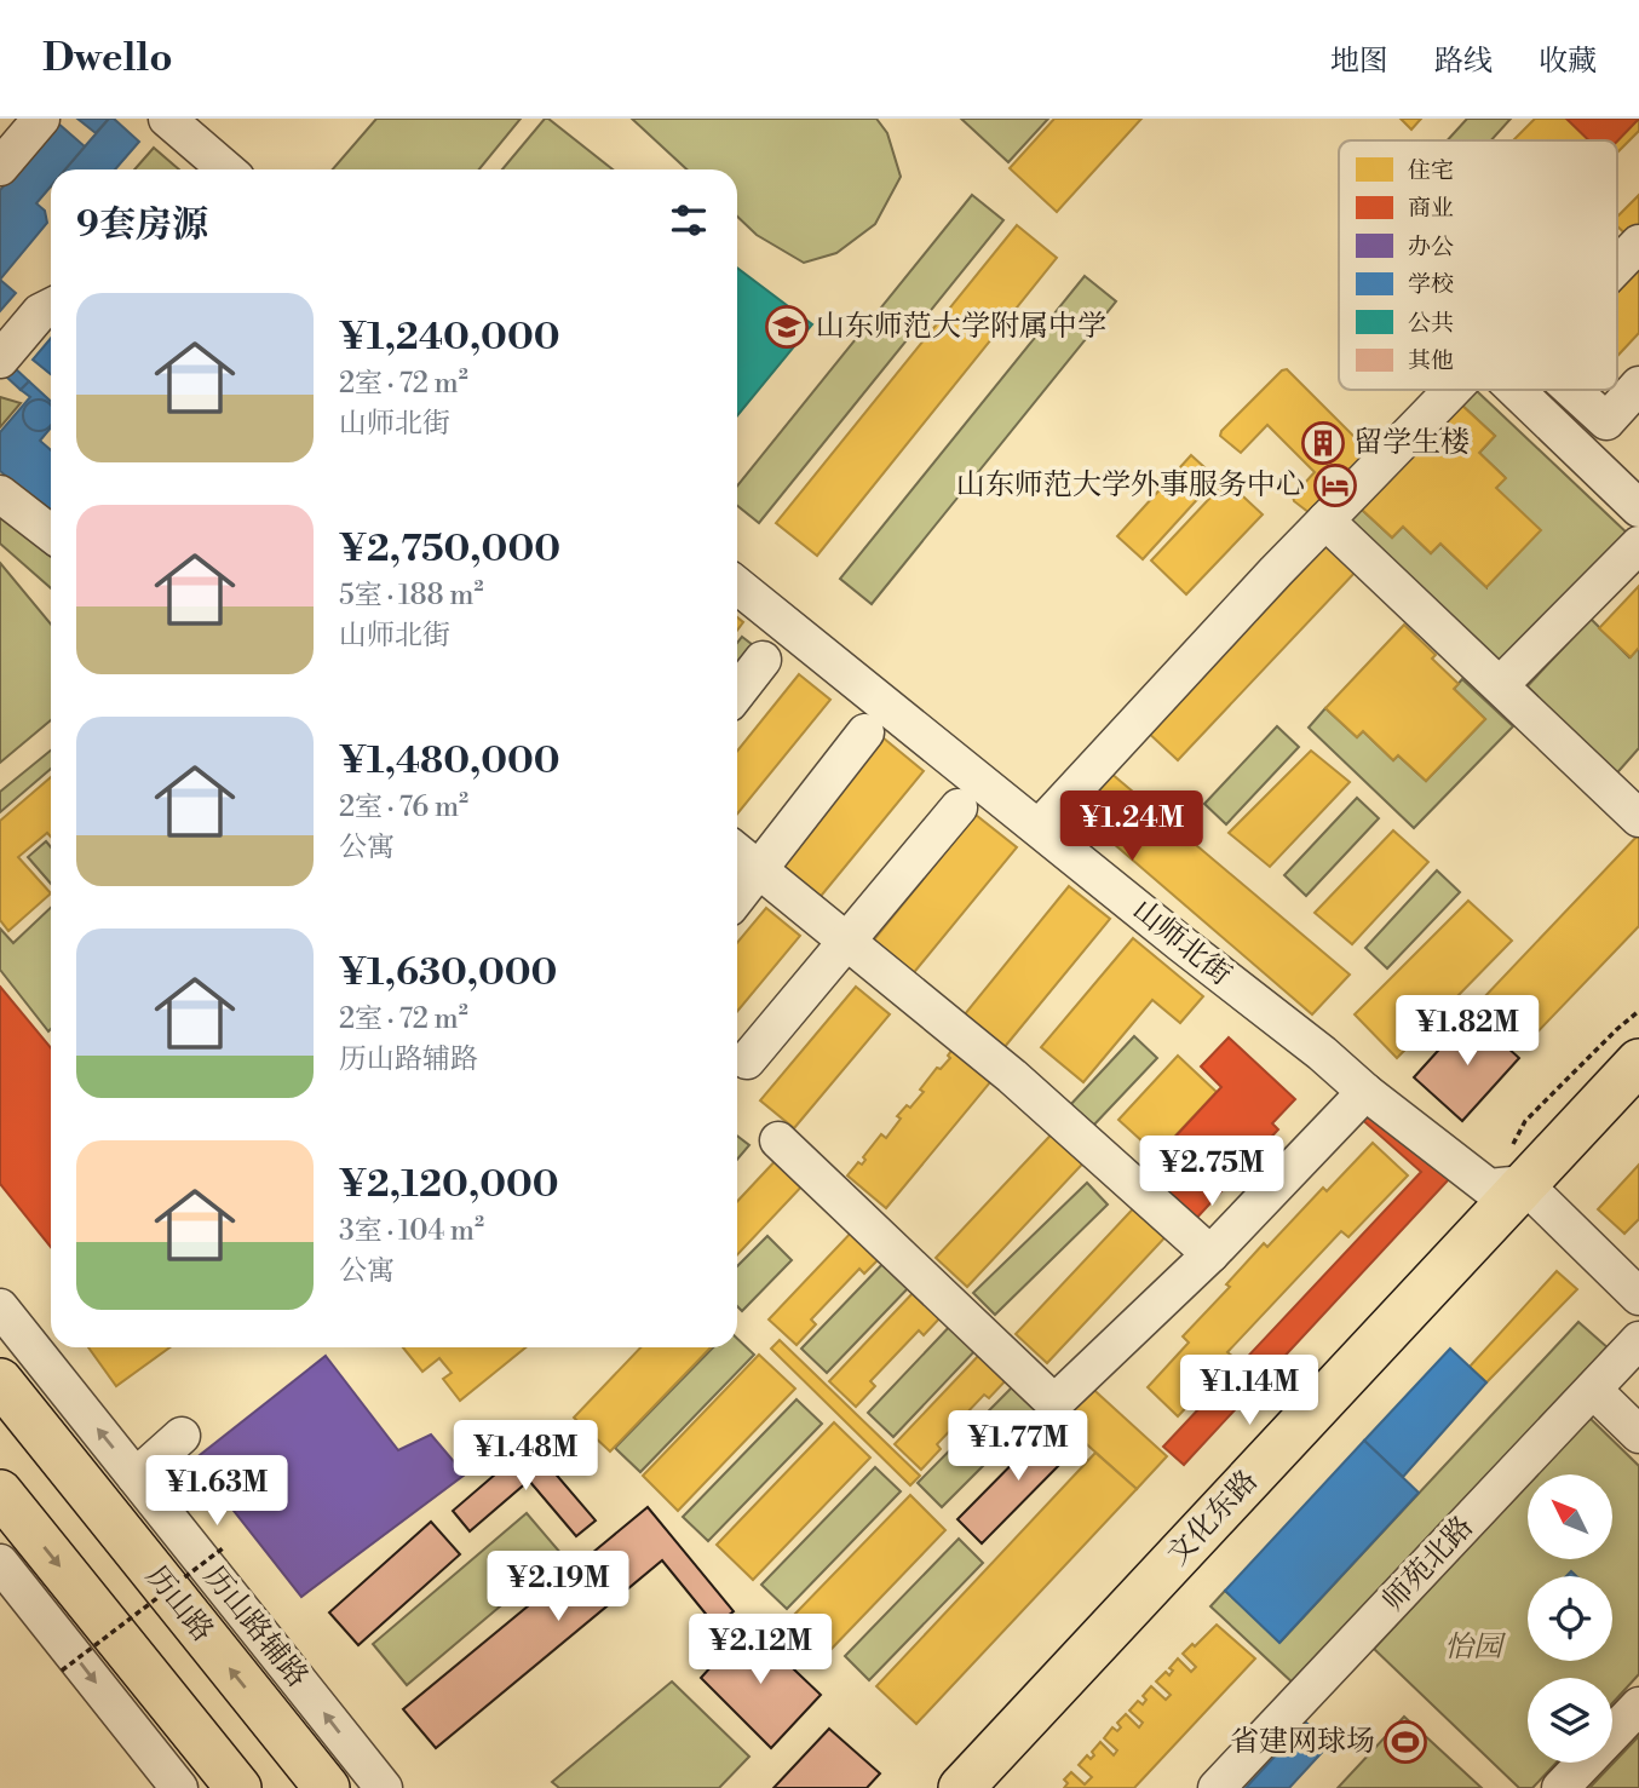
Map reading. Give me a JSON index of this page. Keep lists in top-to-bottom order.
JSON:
{
  "streets": {
    "main road": ["文化东路", "历山路"],
    "street": ["山师北街", "师苑北路", "历山路辅路"]
  },
  "crossings": [
    ["山师北街", "文化东路"]
  ],
  "parks": ["怡园"],
  "places": {
    "school or university": ["山东师范大学附属中学"],
    "building": ["留学生楼"],
    "hotel": ["山东师范大学外事服务中心"],
    "sports": ["省建网球场"]
  },
  "legend": [
    "住宅",
    "商业",
    "办公",
    "学校",
    "公共",
    "其他"
  ],
  "north": "top left",
  "page": {
    "header": "Dwello",
    "nav": ["地图", "路线", "收藏"],
    "heading": "9套房源",
    "list": [
      {
        "name": "¥1,240,000",
        "note": "2室 · 72 m² · 山师北街"
      },
      {
        "name": "¥2,750,000",
        "note": "5室 · 188 m² · 山师北街"
      },
      {
        "name": "¥1,480,000",
        "note": "2室 · 76 m² · 公寓"
      },
      {
        "name": "¥1,630,000",
        "note": "2室 · 72 m² · 历山路辅路"
      },
      {
        "name": "¥2,120,000",
        "note": "3室 · 104 m² · 公寓"
      }
    ],
    "price": [
      "¥1.24M",
      "¥1.82M",
      "¥2.75M",
      "¥1.14M",
      "¥1.77M",
      "¥1.48M",
      "¥1.63M",
      "¥2.19M",
      "¥2.12M"
    ]
  }
}
